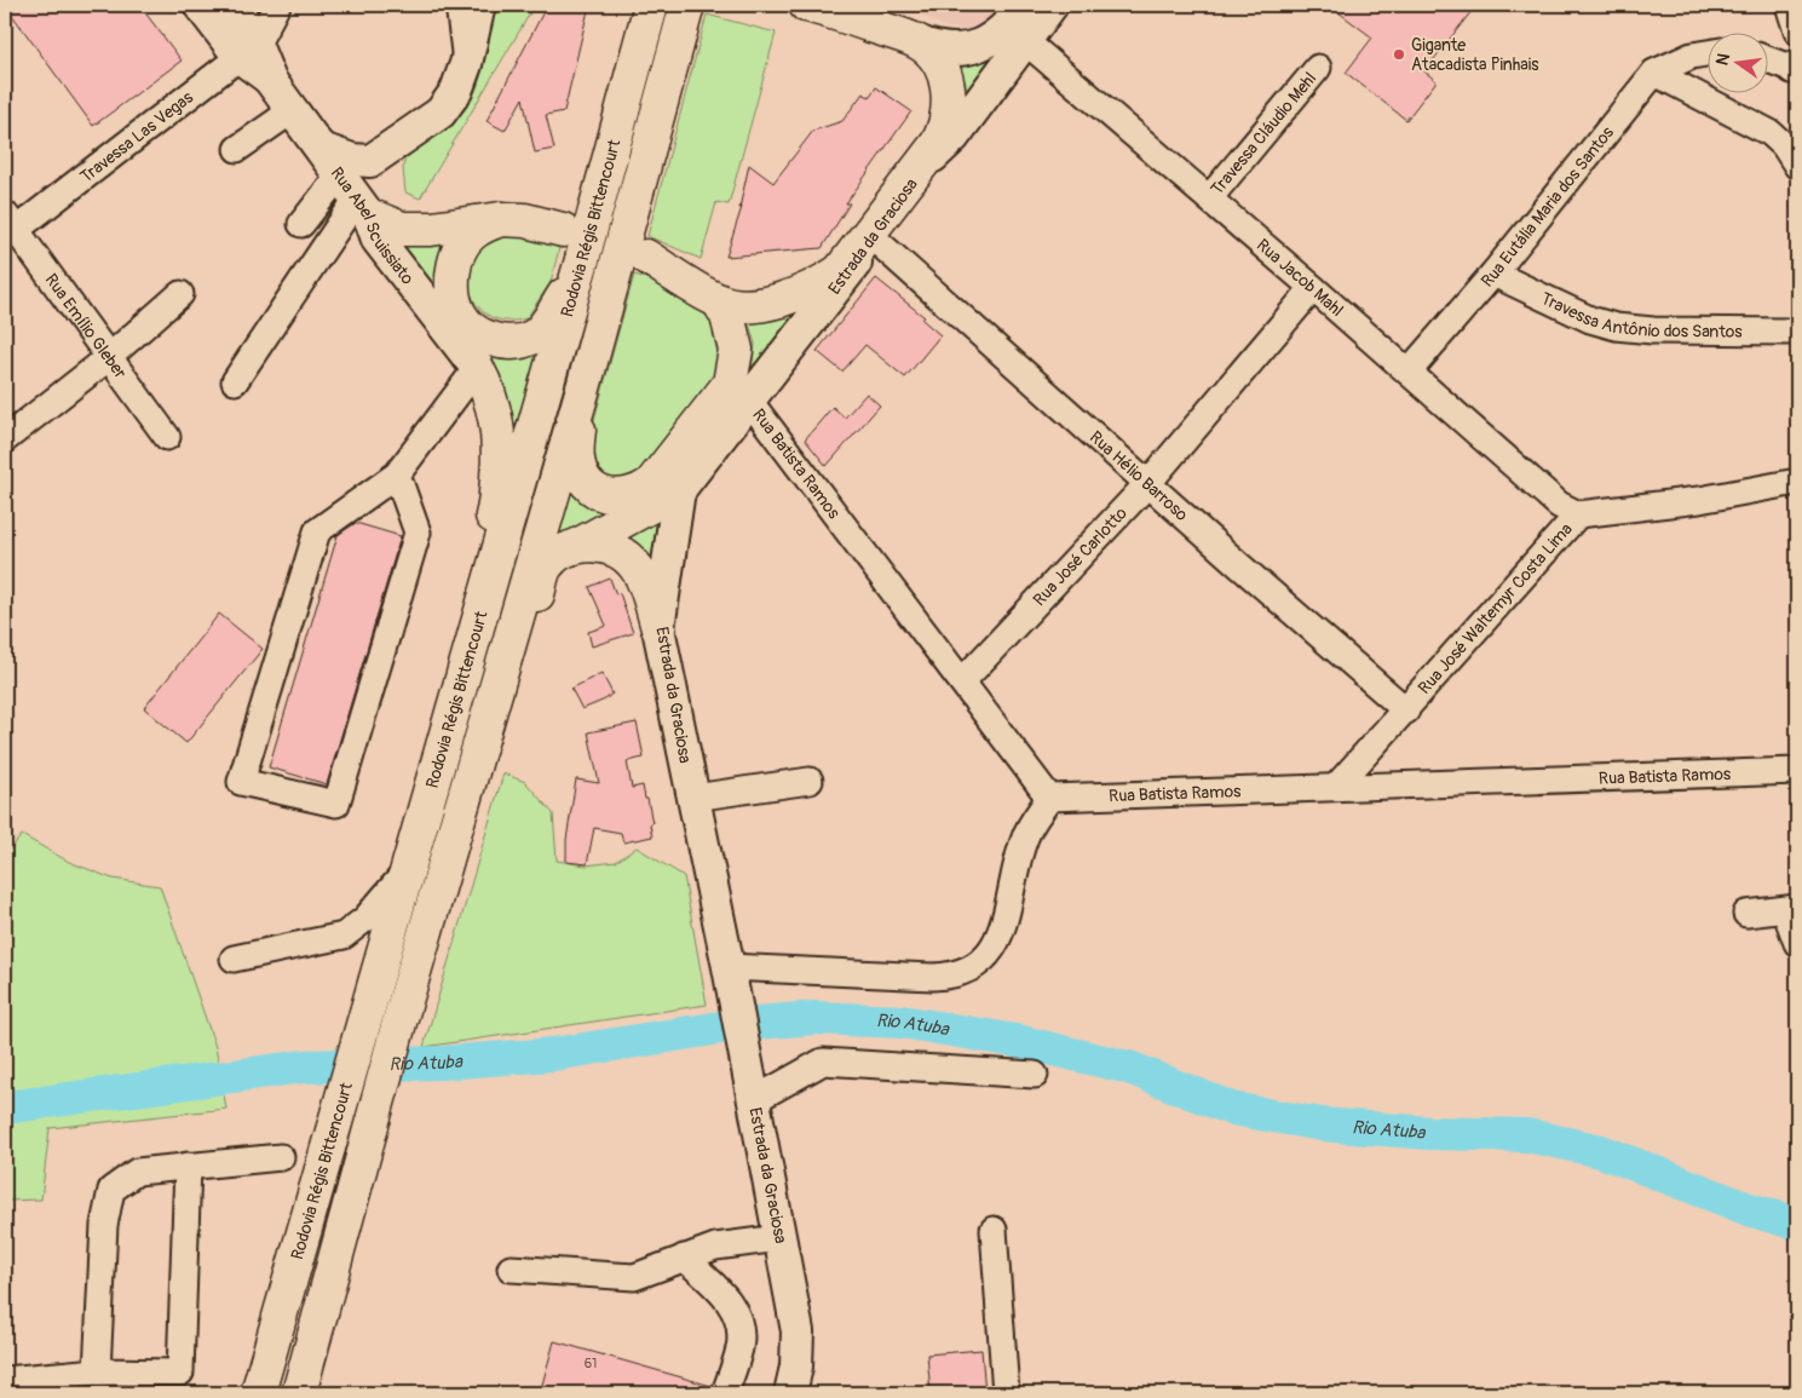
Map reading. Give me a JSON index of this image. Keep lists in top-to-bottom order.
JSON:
{
  "streets": {
    "highway": ["Rodovia Régis Bittencourt"],
    "main road": ["Rua Abel Scuissiato", "Estrada da Graciosa"],
    "street": [
      "Travessa Cláudio Mehl",
      "Travessa Las Vegas",
      "Rua Eutália Maria dos Santos",
      "Rua Jacob Mahl",
      "Travessa Antônio dos Santos",
      "Rua Emílio Gleber",
      "Rua Batista Ramos",
      "Rua Hélio Barroso",
      "Rua José Carlotto",
      "Rua José Waltemyr Costa Lima"
    ]
  },
  "crossings": [
    ["Travessa Cláudio Mehl", "Rua Jacob Mahl"],
    ["Travessa Las Vegas", "Rua Abel Scuissiato"],
    ["Travessa Las Vegas", "Rua Emílio Gleber"],
    ["Rua Eutália Maria dos Santos", "Rua Jacob Mahl"],
    ["Rua Eutália Maria dos Santos", "Travessa Antônio dos Santos"],
    ["Estrada da Graciosa", "Rua Jacob Mahl"],
    ["Estrada da Graciosa", "Rua Batista Ramos"],
    ["Estrada da Graciosa", "Rua Hélio Barroso"],
    ["Rua Jacob Mahl", "Rua José Carlotto"],
    ["Rua Jacob Mahl", "Rua José Waltemyr Costa Lima"],
    ["Rua Batista Ramos", "Rua José Carlotto"],
    ["Rua Batista Ramos", "Rua José Waltemyr Costa Lima"],
    ["Rua Hélio Barroso", "Rua José Carlotto"],
    ["Rua Hélio Barroso", "Rua José Waltemyr Costa Lima"]
  ],
  "water": ["Rio Atuba"],
  "places": ["Gigante Atacadista Pinhais"],
  "house_numbers": ["61"],
  "north": "left"
}
